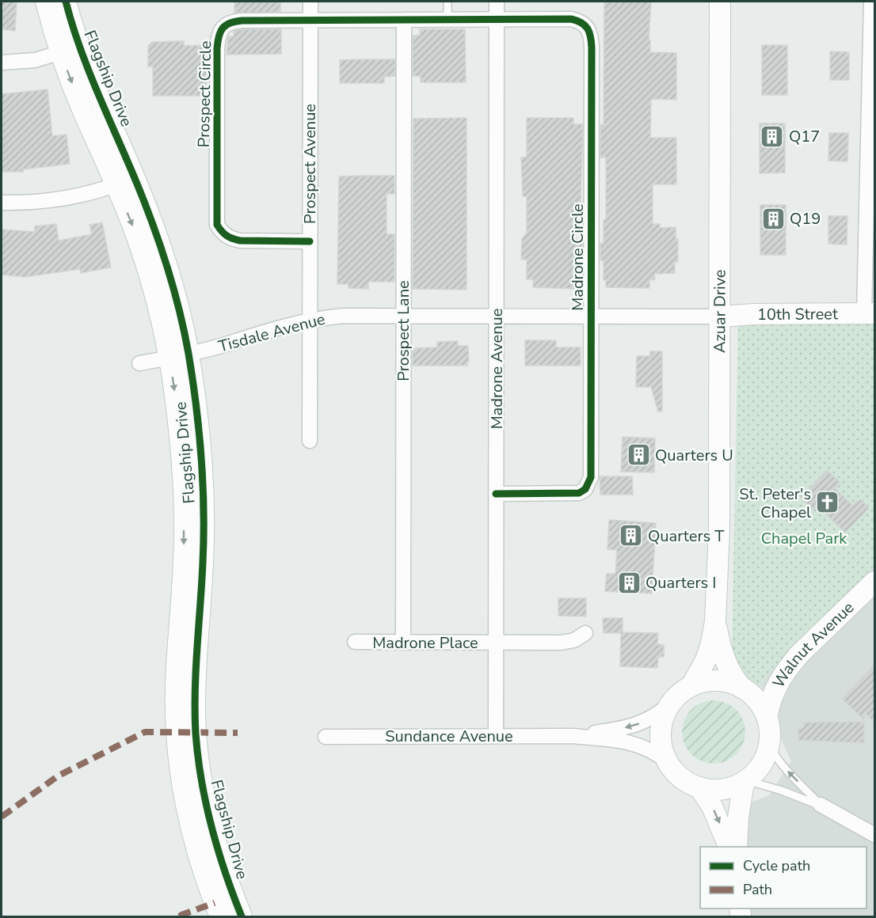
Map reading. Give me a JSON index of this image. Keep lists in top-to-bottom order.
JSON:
{
  "streets": {
    "street": [
      "Flagship Drive",
      "Prospect Circle",
      "Prospect Avenue",
      "Madrone Circle",
      "Azuar Drive",
      "10th Street",
      "Prospect Lane",
      "Tisdale Avenue",
      "Madrone Avenue",
      "Madrone Place",
      "Walnut Avenue",
      "Sundance Avenue"
    ]
  },
  "crossings": [
    ["Flagship Drive", "Tisdale Avenue"],
    ["Prospect Circle", "Prospect Avenue"],
    ["Prospect Circle", "Madrone Circle"],
    ["Prospect Circle", "Prospect Lane"],
    ["Prospect Circle", "Madrone Avenue"],
    ["Prospect Avenue", "Tisdale Avenue"],
    ["Madrone Circle", "Tisdale Avenue"],
    ["Madrone Circle", "Madrone Avenue"],
    ["Azuar Drive", "10th Street"],
    ["Azuar Drive", "Tisdale Avenue"],
    ["Azuar Drive", "Walnut Avenue"],
    ["Azuar Drive", "Sundance Avenue"],
    ["10th Street", "Tisdale Avenue"],
    ["Prospect Lane", "Tisdale Avenue"],
    ["Prospect Lane", "Madrone Place"],
    ["Tisdale Avenue", "Madrone Avenue"],
    ["Madrone Avenue", "Madrone Place"],
    ["Madrone Avenue", "Sundance Avenue"],
    ["Walnut Avenue", "Sundance Avenue"]
  ],
  "parks": ["Chapel Park"],
  "places": {
    "building": [
      "Q17",
      "Q19",
      "Quarters U",
      "Quarters T",
      "Quarters I"
    ],
    "church": ["St. Peter's Chapel"]
  },
  "legend": ["Cycle path", "Path"]
}
